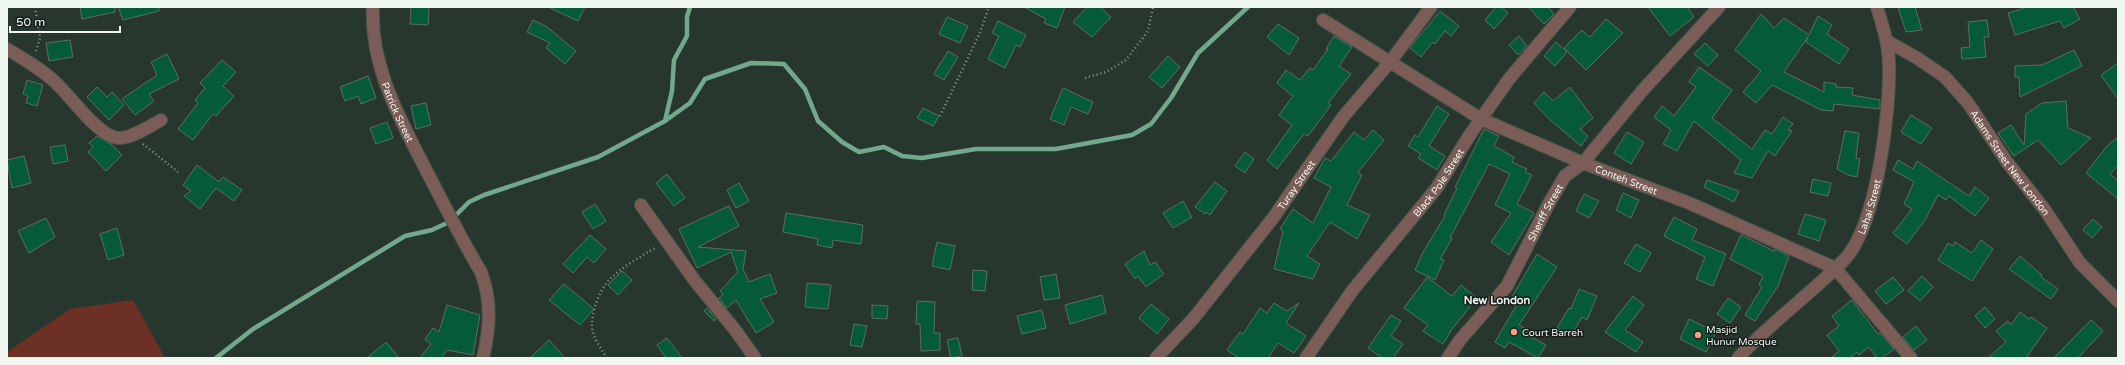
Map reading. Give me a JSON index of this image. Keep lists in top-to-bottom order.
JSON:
{
  "streets": {
    "street": [
      "Patrick Street",
      "Adams Street New London",
      "Conteh Street",
      "Black Pole Street",
      "Turay Street",
      "Lahai Street",
      "Sheriff Street"
    ]
  },
  "crossings": [
    ["Adams Street New London", "Lahai Street"],
    ["Conteh Street", "Black Pole Street"],
    ["Conteh Street", "Turay Street"],
    ["Conteh Street", "Lahai Street"],
    ["Conteh Street", "Sheriff Street"]
  ],
  "districts": ["New London"],
  "places": ["Court Barreh", "Masjid Hunur Mosque"],
  "scale_bar": "50 m"
}
